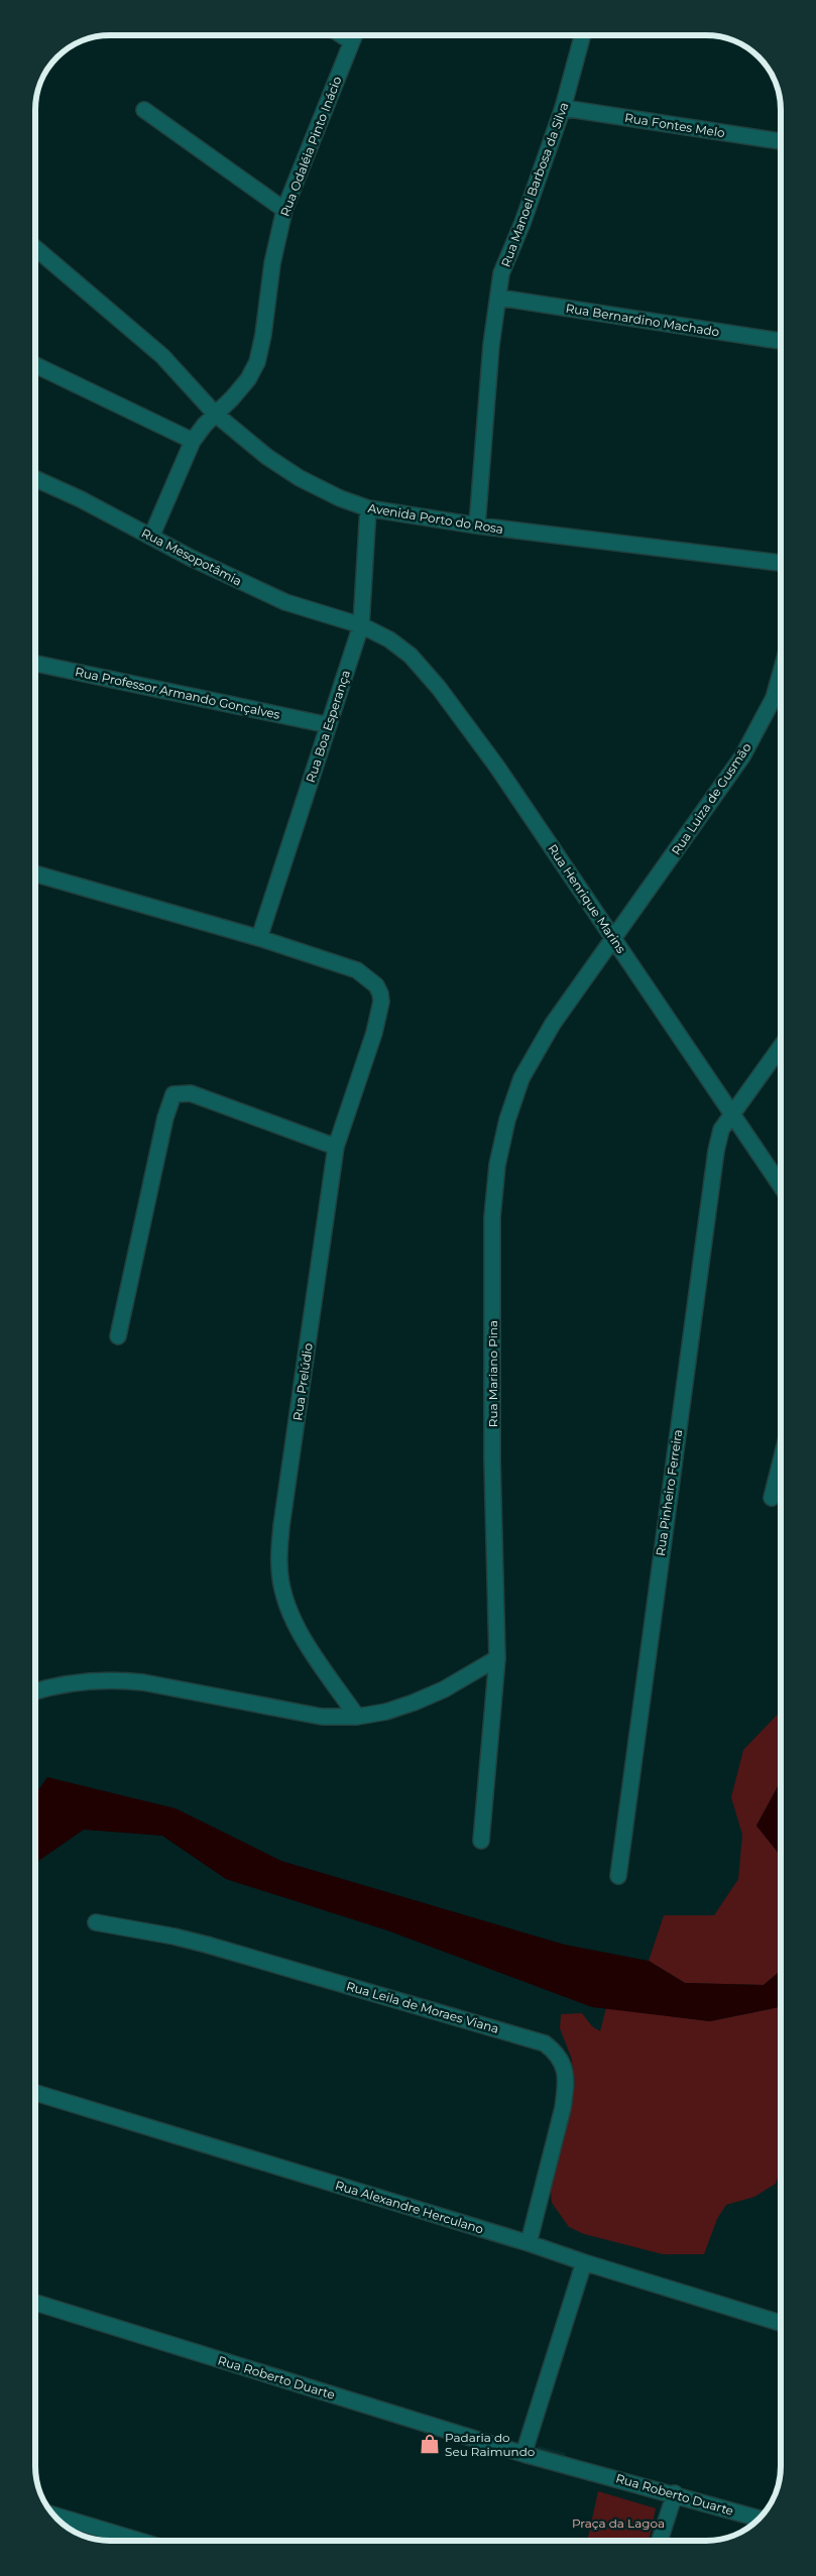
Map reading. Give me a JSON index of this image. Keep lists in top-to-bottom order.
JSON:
{
  "streets": {
    "street": [
      "Rua Fontes Melo",
      "Rua Odaléia Pinto Inácio",
      "Rua Manoel Barbosa da Silva",
      "Rua Bernardino Machado",
      "Avenida Porto do Rosa",
      "Rua Mesopotâmia",
      "Rua Professor Armando Gonçalves",
      "Rua Boa Esperança",
      "Rua Luiza de Gusmão",
      "Rua Henrique Marins",
      "Rua Mariano Pina",
      "Rua Prelúdio",
      "Rua Pinheiro Ferreira",
      "Rua Leila de Moraes Viana",
      "Rua Alexandre Herculano",
      "Rua Roberto Duarte"
    ]
  },
  "crossings": [
    ["Rua Fontes Melo", "Rua Manoel Barbosa da Silva"],
    ["Rua Odaléia Pinto Inácio", "Avenida Porto do Rosa"],
    ["Rua Odaléia Pinto Inácio", "Rua Mesopotâmia"],
    ["Rua Manoel Barbosa da Silva", "Rua Bernardino Machado"],
    ["Rua Manoel Barbosa da Silva", "Avenida Porto do Rosa"],
    ["Avenida Porto do Rosa", "Rua Boa Esperança"],
    ["Rua Mesopotâmia", "Rua Boa Esperança"],
    ["Rua Mesopotâmia", "Rua Henrique Marins"],
    ["Rua Professor Armando Gonçalves", "Rua Boa Esperança"],
    ["Rua Boa Esperança", "Rua Henrique Marins"],
    ["Rua Boa Esperança", "Rua Prelúdio"],
    ["Rua Luiza de Gusmão", "Rua Henrique Marins"],
    ["Rua Luiza de Gusmão", "Rua Mariano Pina"],
    ["Rua Henrique Marins", "Rua Mariano Pina"],
    ["Rua Henrique Marins", "Rua Pinheiro Ferreira"],
    ["Rua Leila de Moraes Viana", "Rua Alexandre Herculano"]
  ],
  "parks": ["Praça da Lagoa"],
  "places": {
    "shop": ["Padaria do Seu Raimundo"]
  }
}
